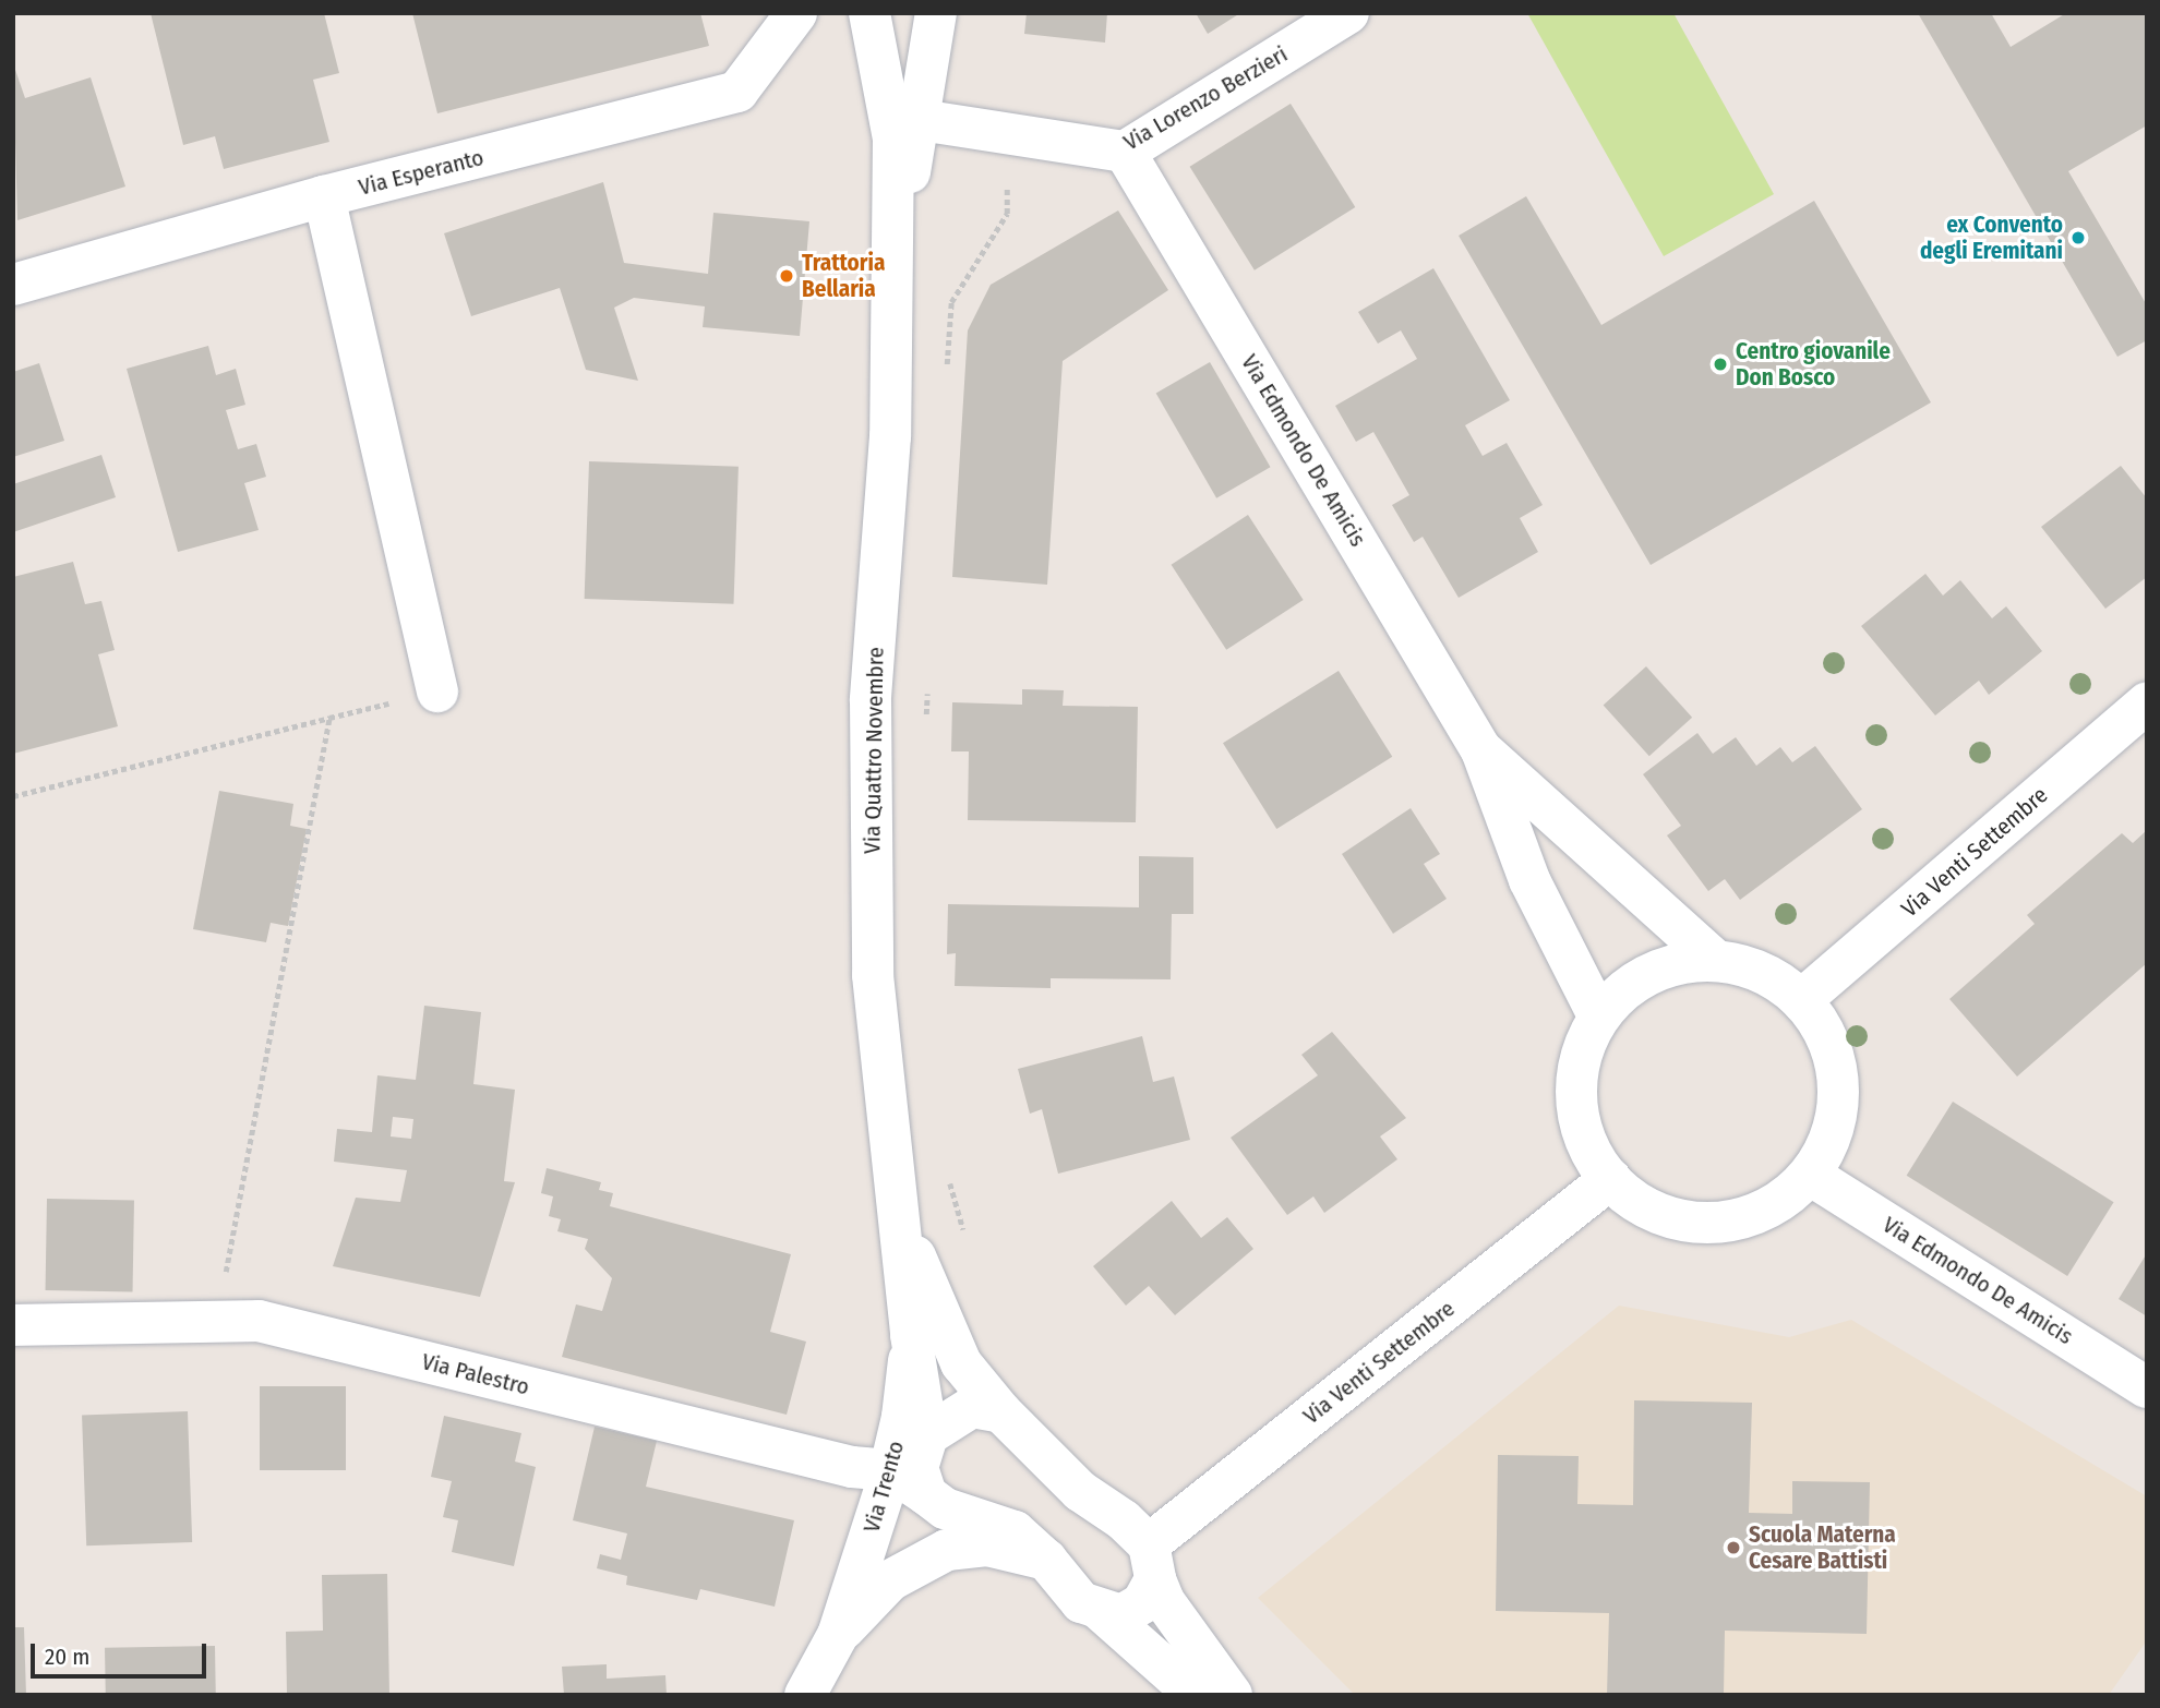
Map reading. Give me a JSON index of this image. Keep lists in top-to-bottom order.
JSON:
{
  "streets": {
    "street": [
      "Via Lorenzo Berzieri",
      "Via Esperanto",
      "Via Edmondo De Amicis",
      "Via Quattro Novembre",
      "Via Venti Settembre",
      "Via Palestro",
      "Via Trento"
    ]
  },
  "crossings": [
    ["Via Lorenzo Berzieri", "Via Edmondo De Amicis"],
    ["Via Lorenzo Berzieri", "Via Quattro Novembre"],
    ["Via Edmondo De Amicis", "Via Venti Settembre"],
    ["Via Quattro Novembre", "Via Venti Settembre"],
    ["Via Quattro Novembre", "Via Palestro"],
    ["Via Quattro Novembre", "Via Trento"],
    ["Via Palestro", "Via Trento"]
  ],
  "places": [
    "ex Convento degli Eremitani",
    "Trattoria Bellaria",
    "Centro giovanile Don Bosco",
    "Scuola Materna Cesare Battisti"
  ],
  "scale_bar": "20 m"
}
